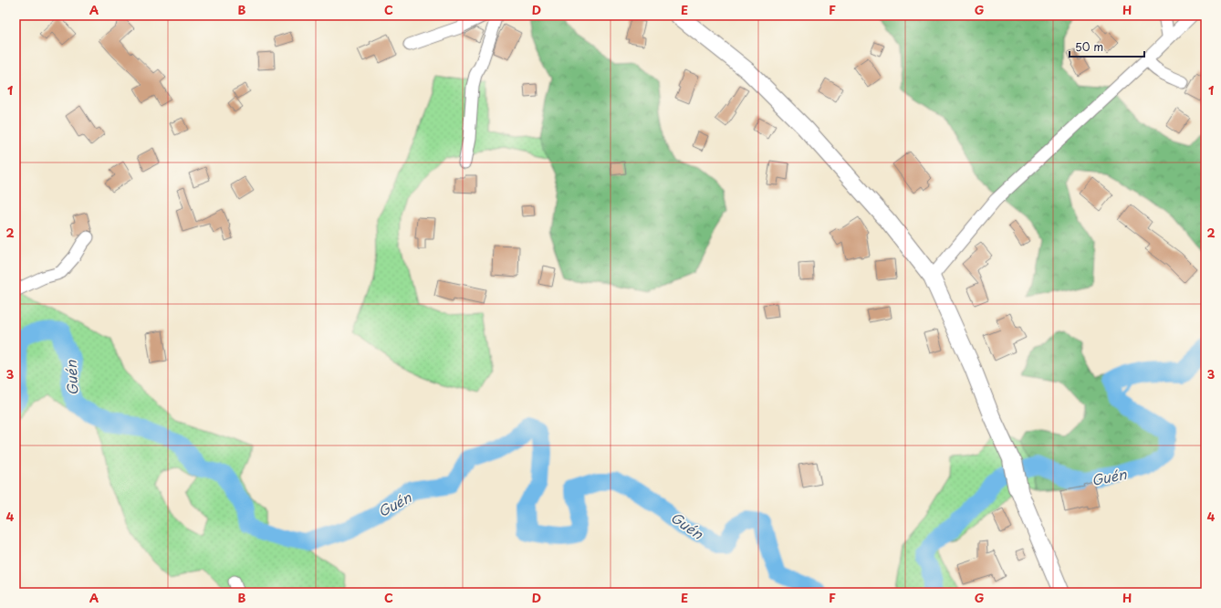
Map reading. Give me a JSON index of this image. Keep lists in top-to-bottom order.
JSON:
{
  "water": ["Guén"],
  "scale_bar": "50 m",
  "grid": {
    "columns": [
      "A",
      "B",
      "C",
      "D",
      "E",
      "F",
      "G",
      "H"
    ],
    "rows": [
      "1",
      "2",
      "3",
      "4"
    ]
  }
}
